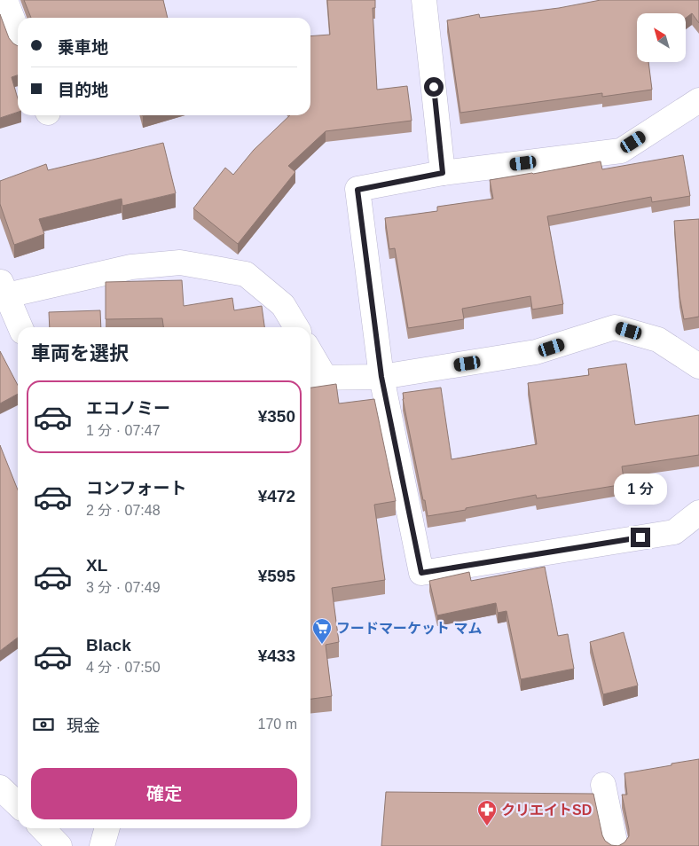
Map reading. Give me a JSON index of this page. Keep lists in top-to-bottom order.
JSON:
{
  "places": {
    "supermarket": ["フードマーケット マム"],
    "pharmacy": ["クリエイトSD"]
  },
  "north": "top left",
  "page": {
    "banner": ["乗車地", "目的地"],
    "heading": "車両を選択",
    "list": [
      {
        "name": "エコノミー",
        "note": "1 分 · 07:47",
        "value": "¥350"
      },
      {
        "name": "コンフォート",
        "note": "2 分 · 07:48",
        "value": "¥472"
      },
      {
        "name": "XL",
        "note": "3 分 · 07:49",
        "value": "¥595"
      },
      {
        "name": "Black",
        "note": "4 分 · 07:50",
        "value": "¥433"
      }
    ],
    "bubble": "1 分",
    "pay": ["現金", "170 m"],
    "buttons": "確定"
  }
}
